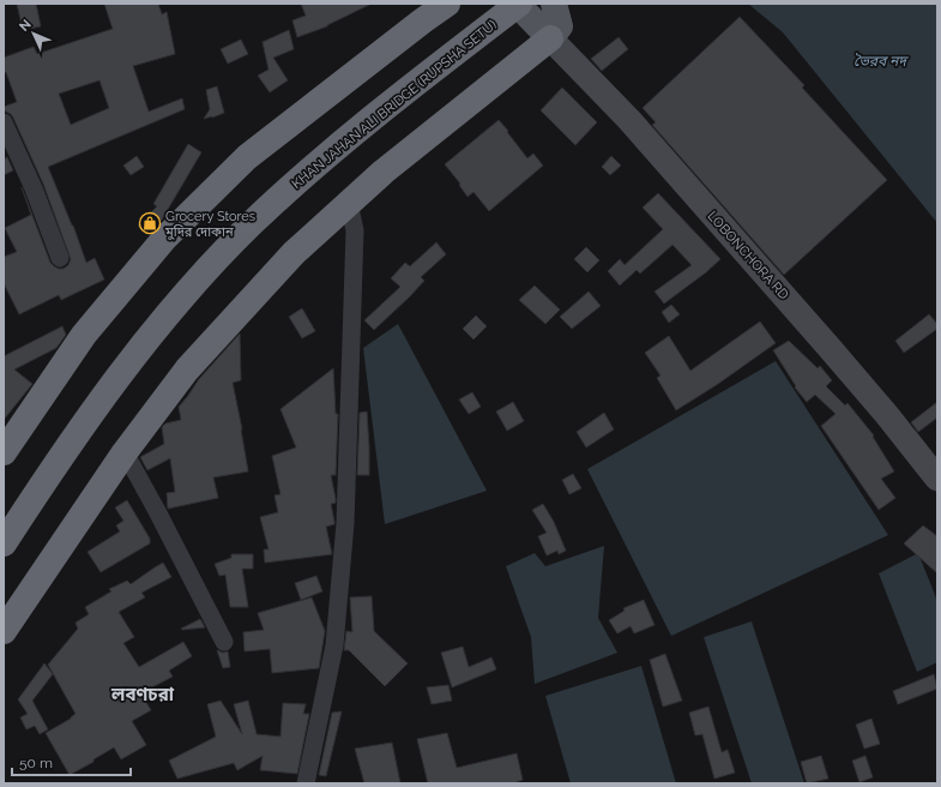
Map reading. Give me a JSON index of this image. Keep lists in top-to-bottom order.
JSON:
{
  "streets": {
    "highway": ["KHAN JAHAN ALI BRIDGE (RUPSHA SETU)"],
    "street": ["LOBONCHORA RD"]
  },
  "districts": ["লবণচরা"],
  "water": ["ভৈরব নদ"],
  "places": {
    "shop": ["Grocery Stores মুদির দোকান"]
  },
  "scale_bar": "50 m",
  "north": "top left"
}
